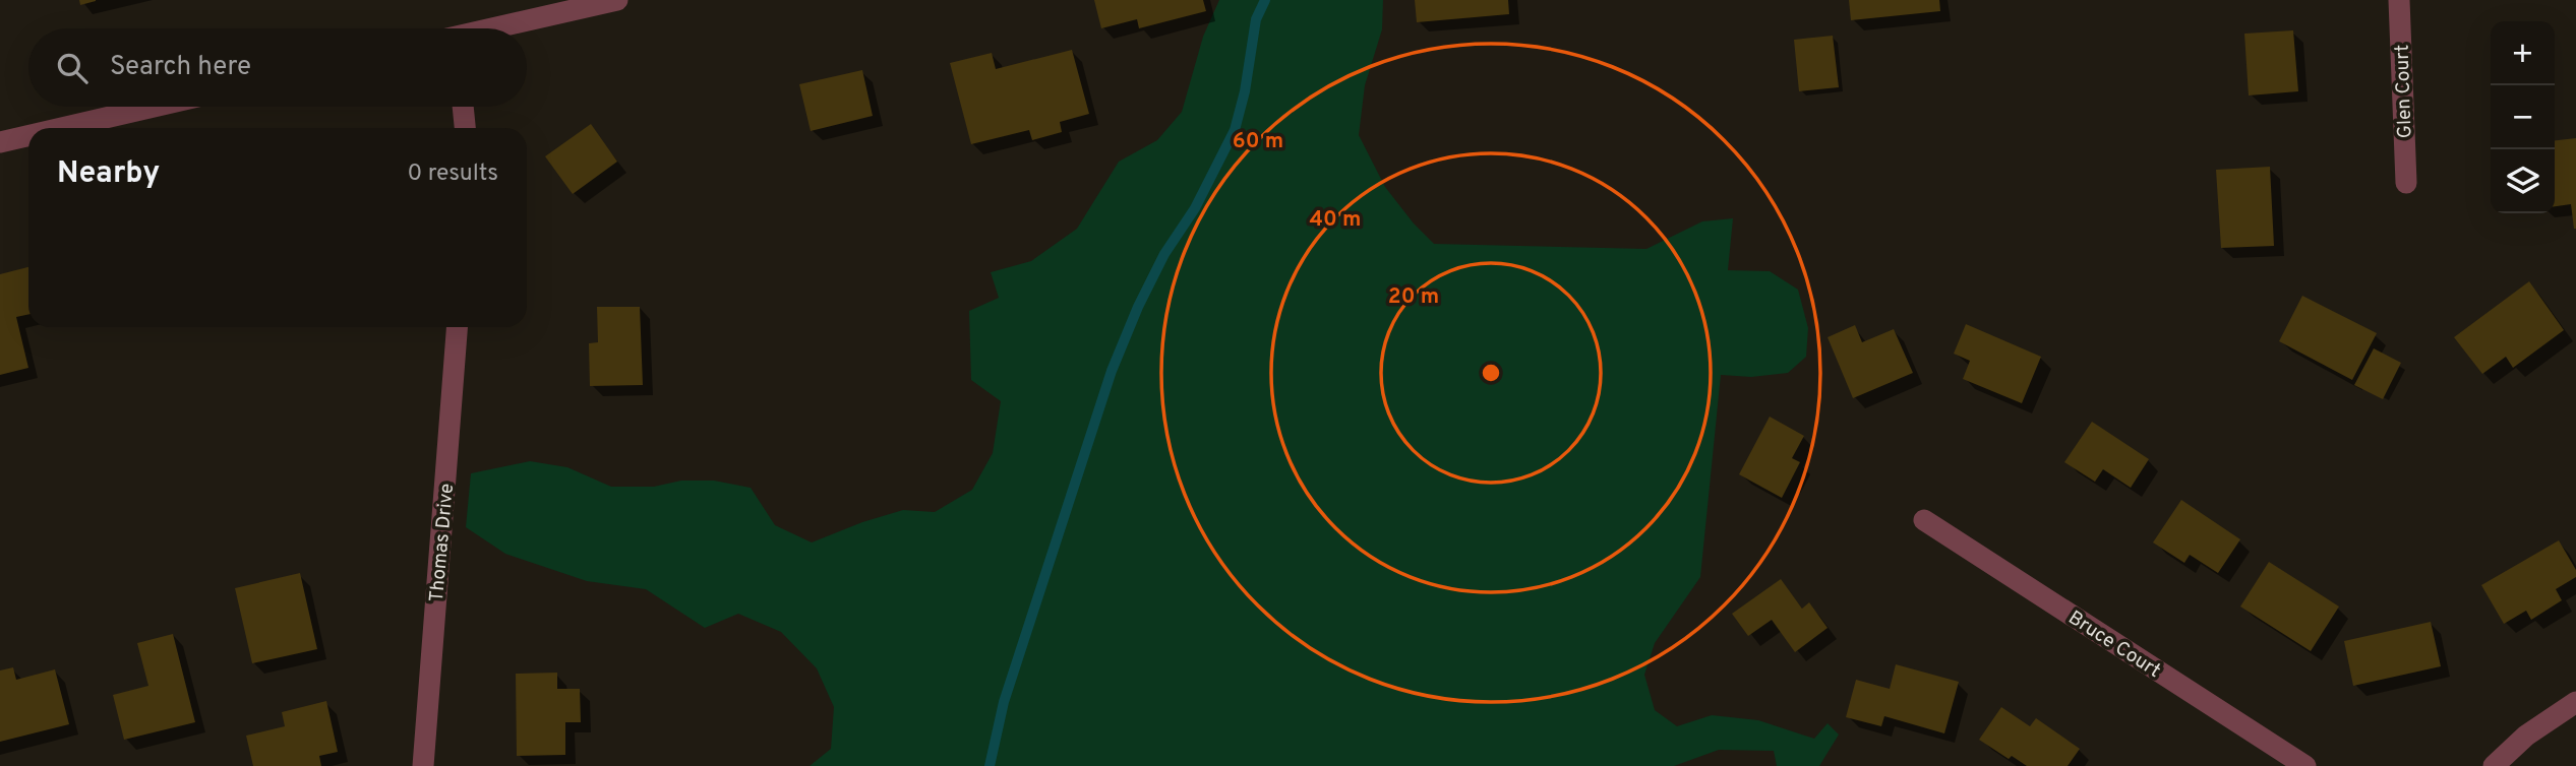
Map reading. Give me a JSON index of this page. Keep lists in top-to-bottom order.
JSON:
{
  "streets": {
    "street": ["Glen Court", "Thomas Drive", "Bruce Court"]
  },
  "page": {
    "map_buttons": ["+", "−"],
    "search": "Search here",
    "heading": ["Nearby", "0 results"]
  },
  "rings": ["60 m", "40 m", "20 m"]
}
